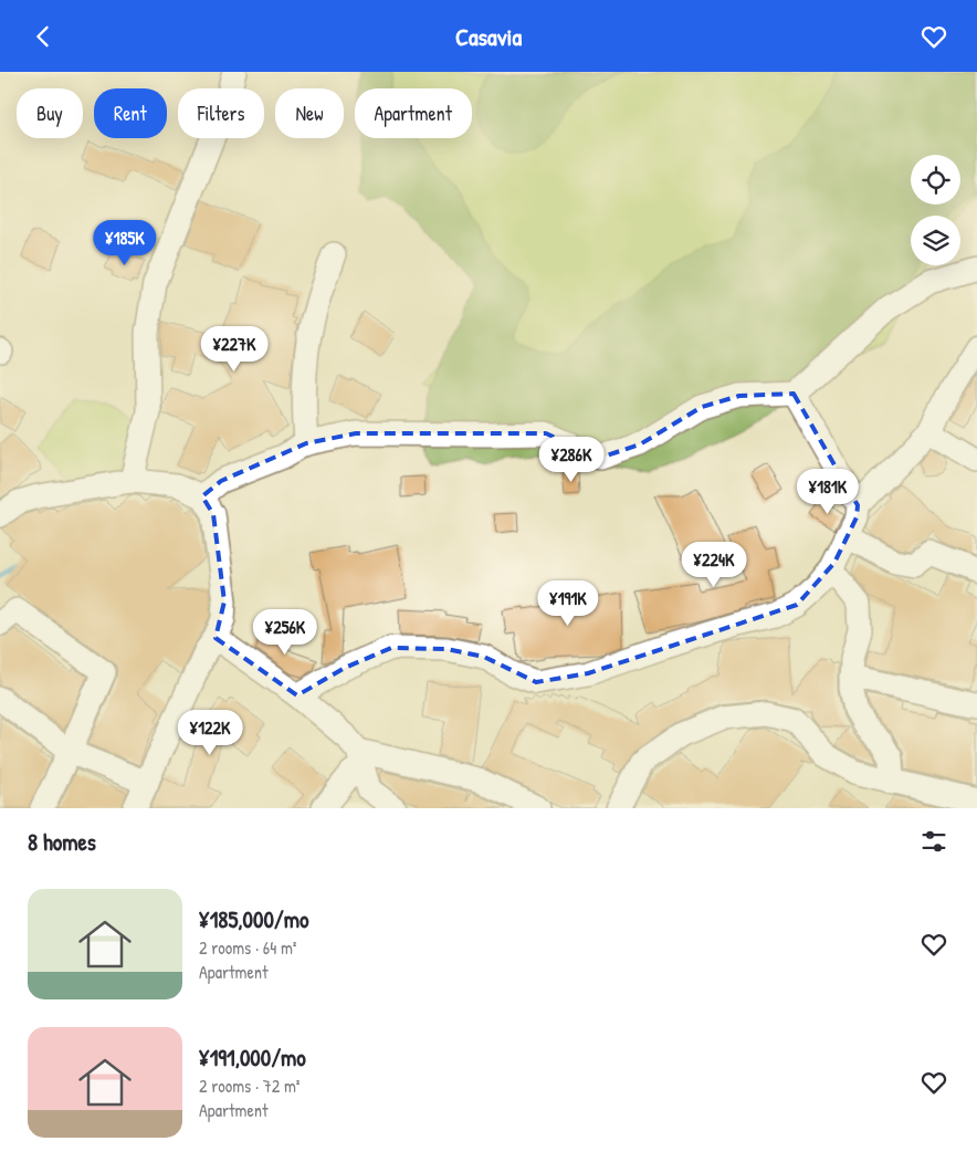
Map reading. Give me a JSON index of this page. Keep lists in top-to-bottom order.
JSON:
{
  "page": {
    "header": "Casavia",
    "chip": [
      "Buy",
      "Rent",
      "Filters",
      "New",
      "Apartment"
    ],
    "price": [
      "¥185K",
      "¥227K",
      "¥286K",
      "¥181K",
      "¥224K",
      "¥191K",
      "¥256K",
      "¥122K"
    ],
    "heading": "8 homes",
    "list": [
      {
        "name": "¥185,000/mo",
        "note": "2 rooms · 64 m² · Apartment"
      },
      {
        "name": "¥191,000/mo",
        "note": "2 rooms · 72 m² · Apartment"
      }
    ]
  }
}
